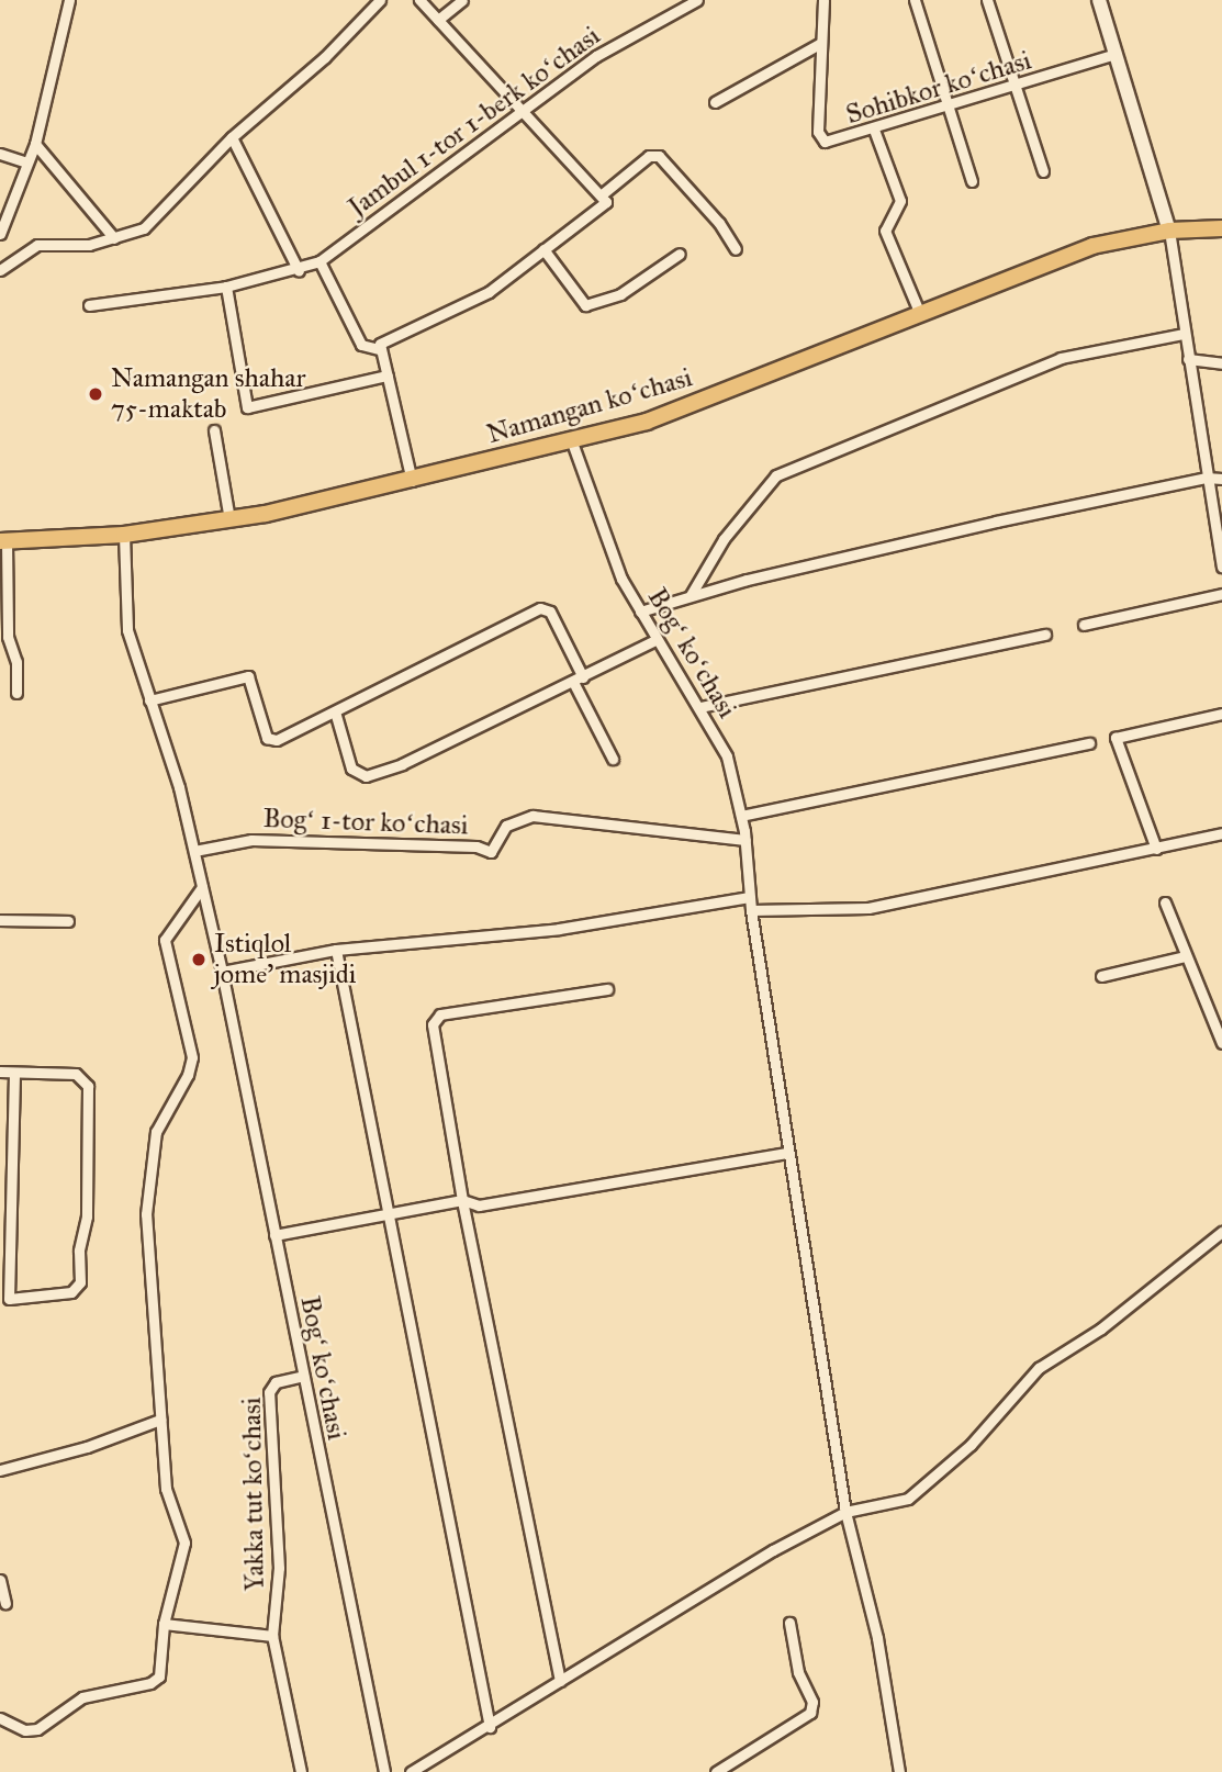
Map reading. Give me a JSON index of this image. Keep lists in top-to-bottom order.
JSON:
{
  "streets": {
    "main road": ["Namangan koʻchasi"],
    "street": [
      "Sohibkor koʻchasi",
      "Jambul 1-tor 1-berk koʻchasi",
      "Bogʻ koʻchasi",
      "Bogʻ 1-tor koʻchasi",
      "Yakka tut koʻchasi"
    ]
  },
  "crossings": [
    ["Namangan koʻchasi", "Bogʻ koʻchasi"],
    ["Bogʻ koʻchasi", "Bogʻ 1-tor koʻchasi"],
    ["Bogʻ koʻchasi", "Yakka tut koʻchasi"]
  ],
  "places": ["Namangan shahar 75-maktab", "Istiqlol jome’ masjidi"]
}
